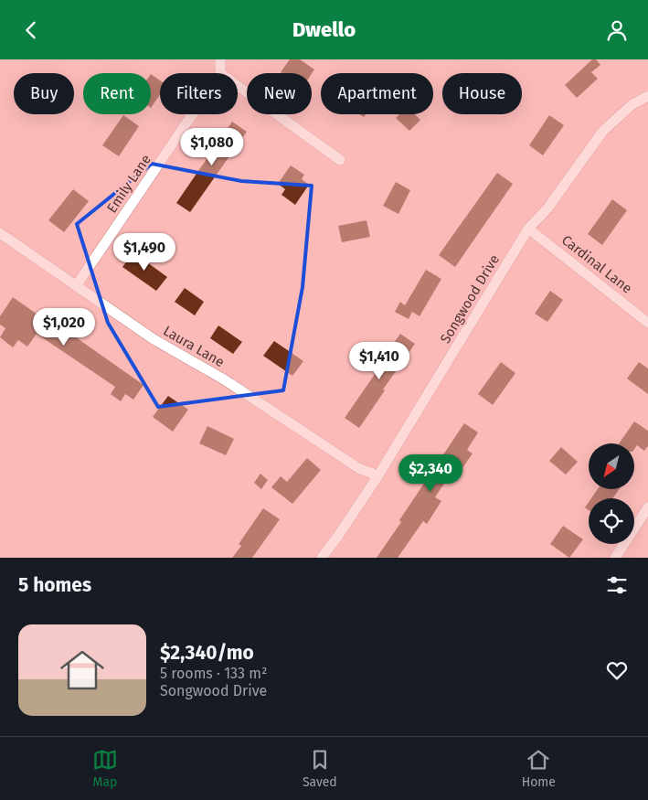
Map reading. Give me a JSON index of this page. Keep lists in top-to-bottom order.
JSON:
{
  "streets": {
    "street": [
      "Emily Lane",
      "Cardinal Lane",
      "Songwood Drive",
      "Laura Lane"
    ]
  },
  "crossings": [
    ["Emily Lane", "Laura Lane"],
    ["Cardinal Lane", "Songwood Drive"],
    ["Songwood Drive", "Laura Lane"]
  ],
  "north": "bottom left",
  "page": {
    "header": "Dwello",
    "chip": [
      "Buy",
      "Rent",
      "Filters",
      "New",
      "Apartment",
      "House"
    ],
    "price": [
      "$1,080",
      "$1,490",
      "$1,020",
      "$1,410",
      "$2,340"
    ],
    "heading": "5 homes",
    "list": [
      {
        "name": "$2,340/mo",
        "note": "5 rooms · 133 m² · Songwood Drive"
      }
    ],
    "tabs": ["Map", "Saved", "Home"]
  }
}
